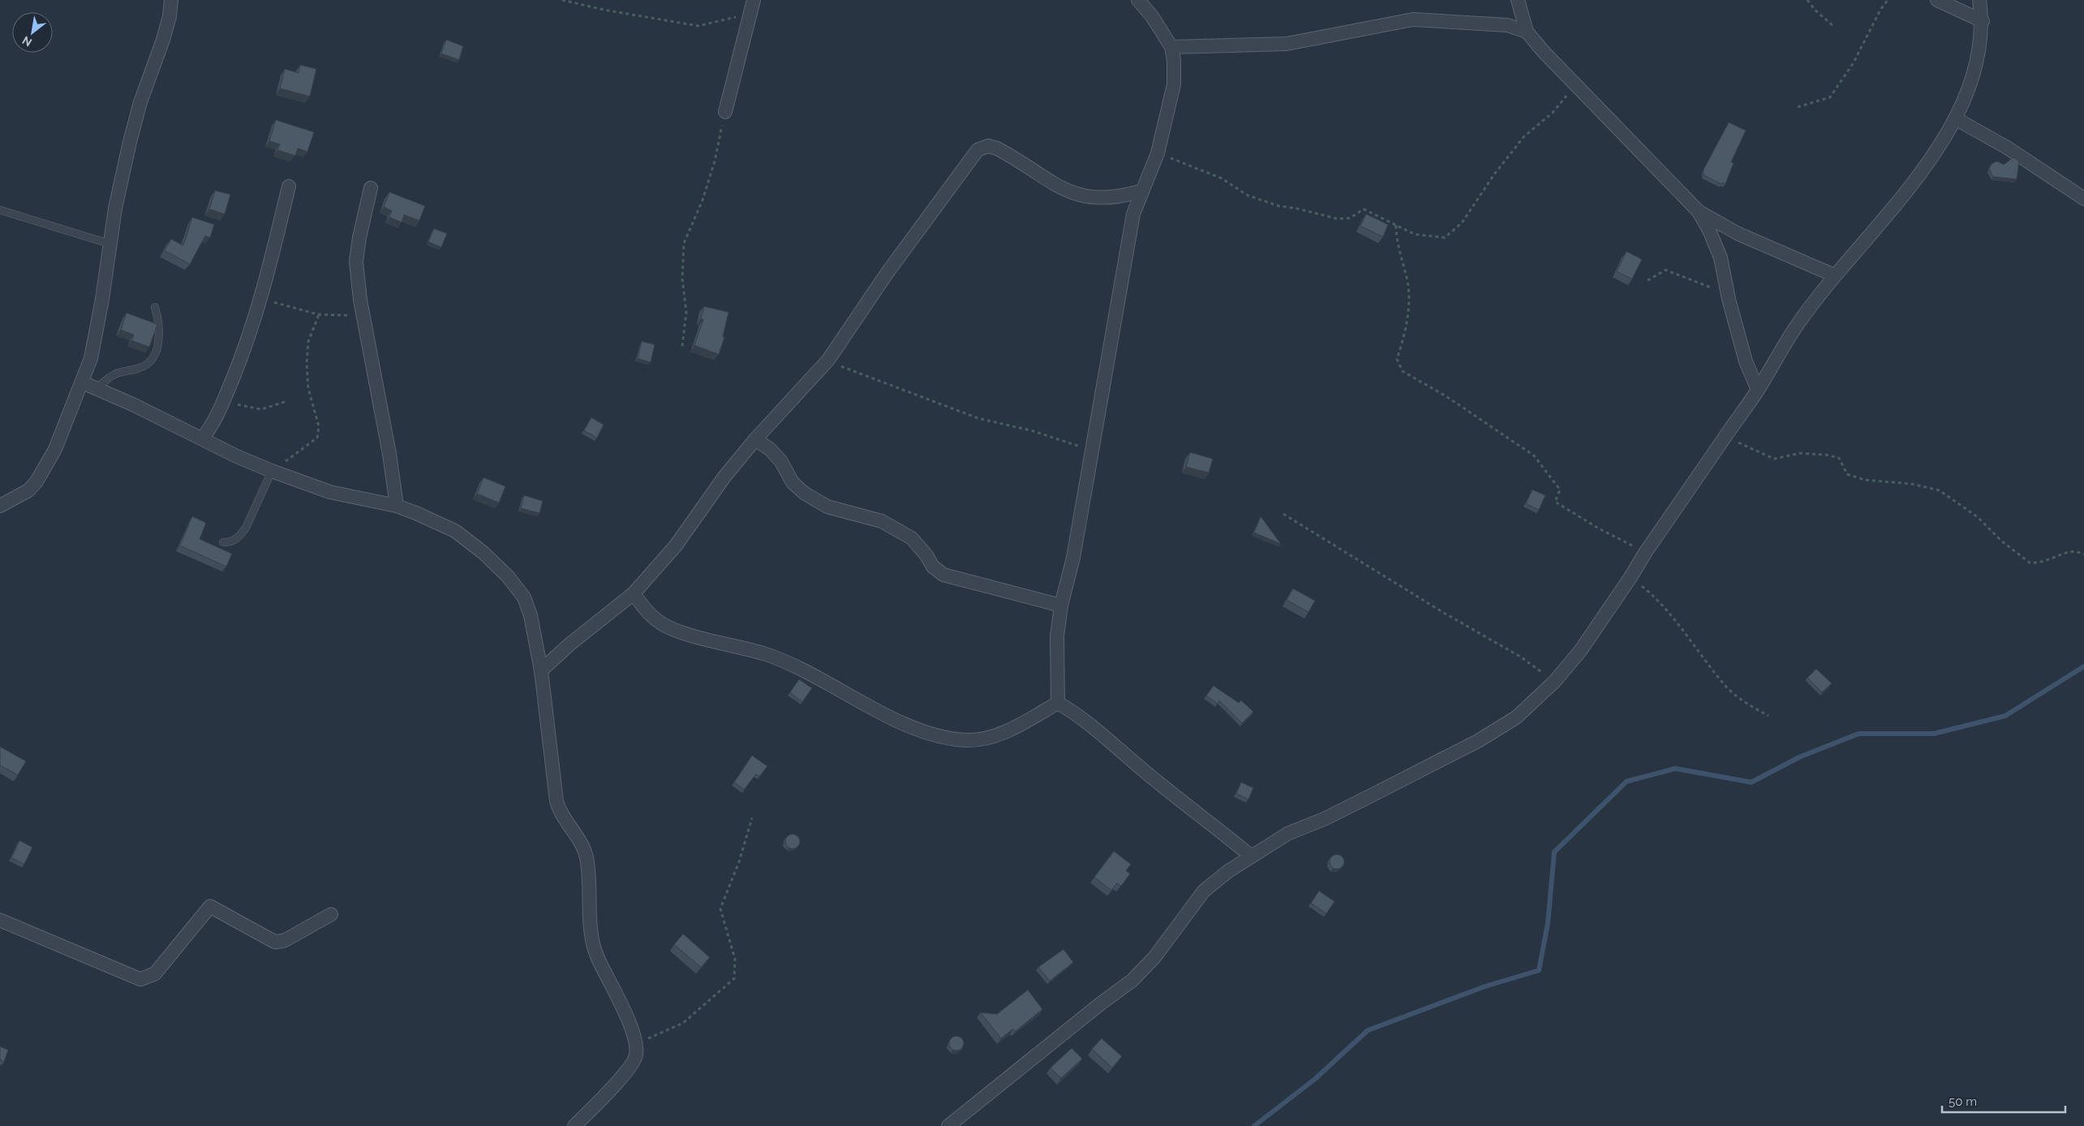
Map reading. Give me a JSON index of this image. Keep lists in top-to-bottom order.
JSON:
{
  "scale_bar": "50 m",
  "north": "bottom left"
}
